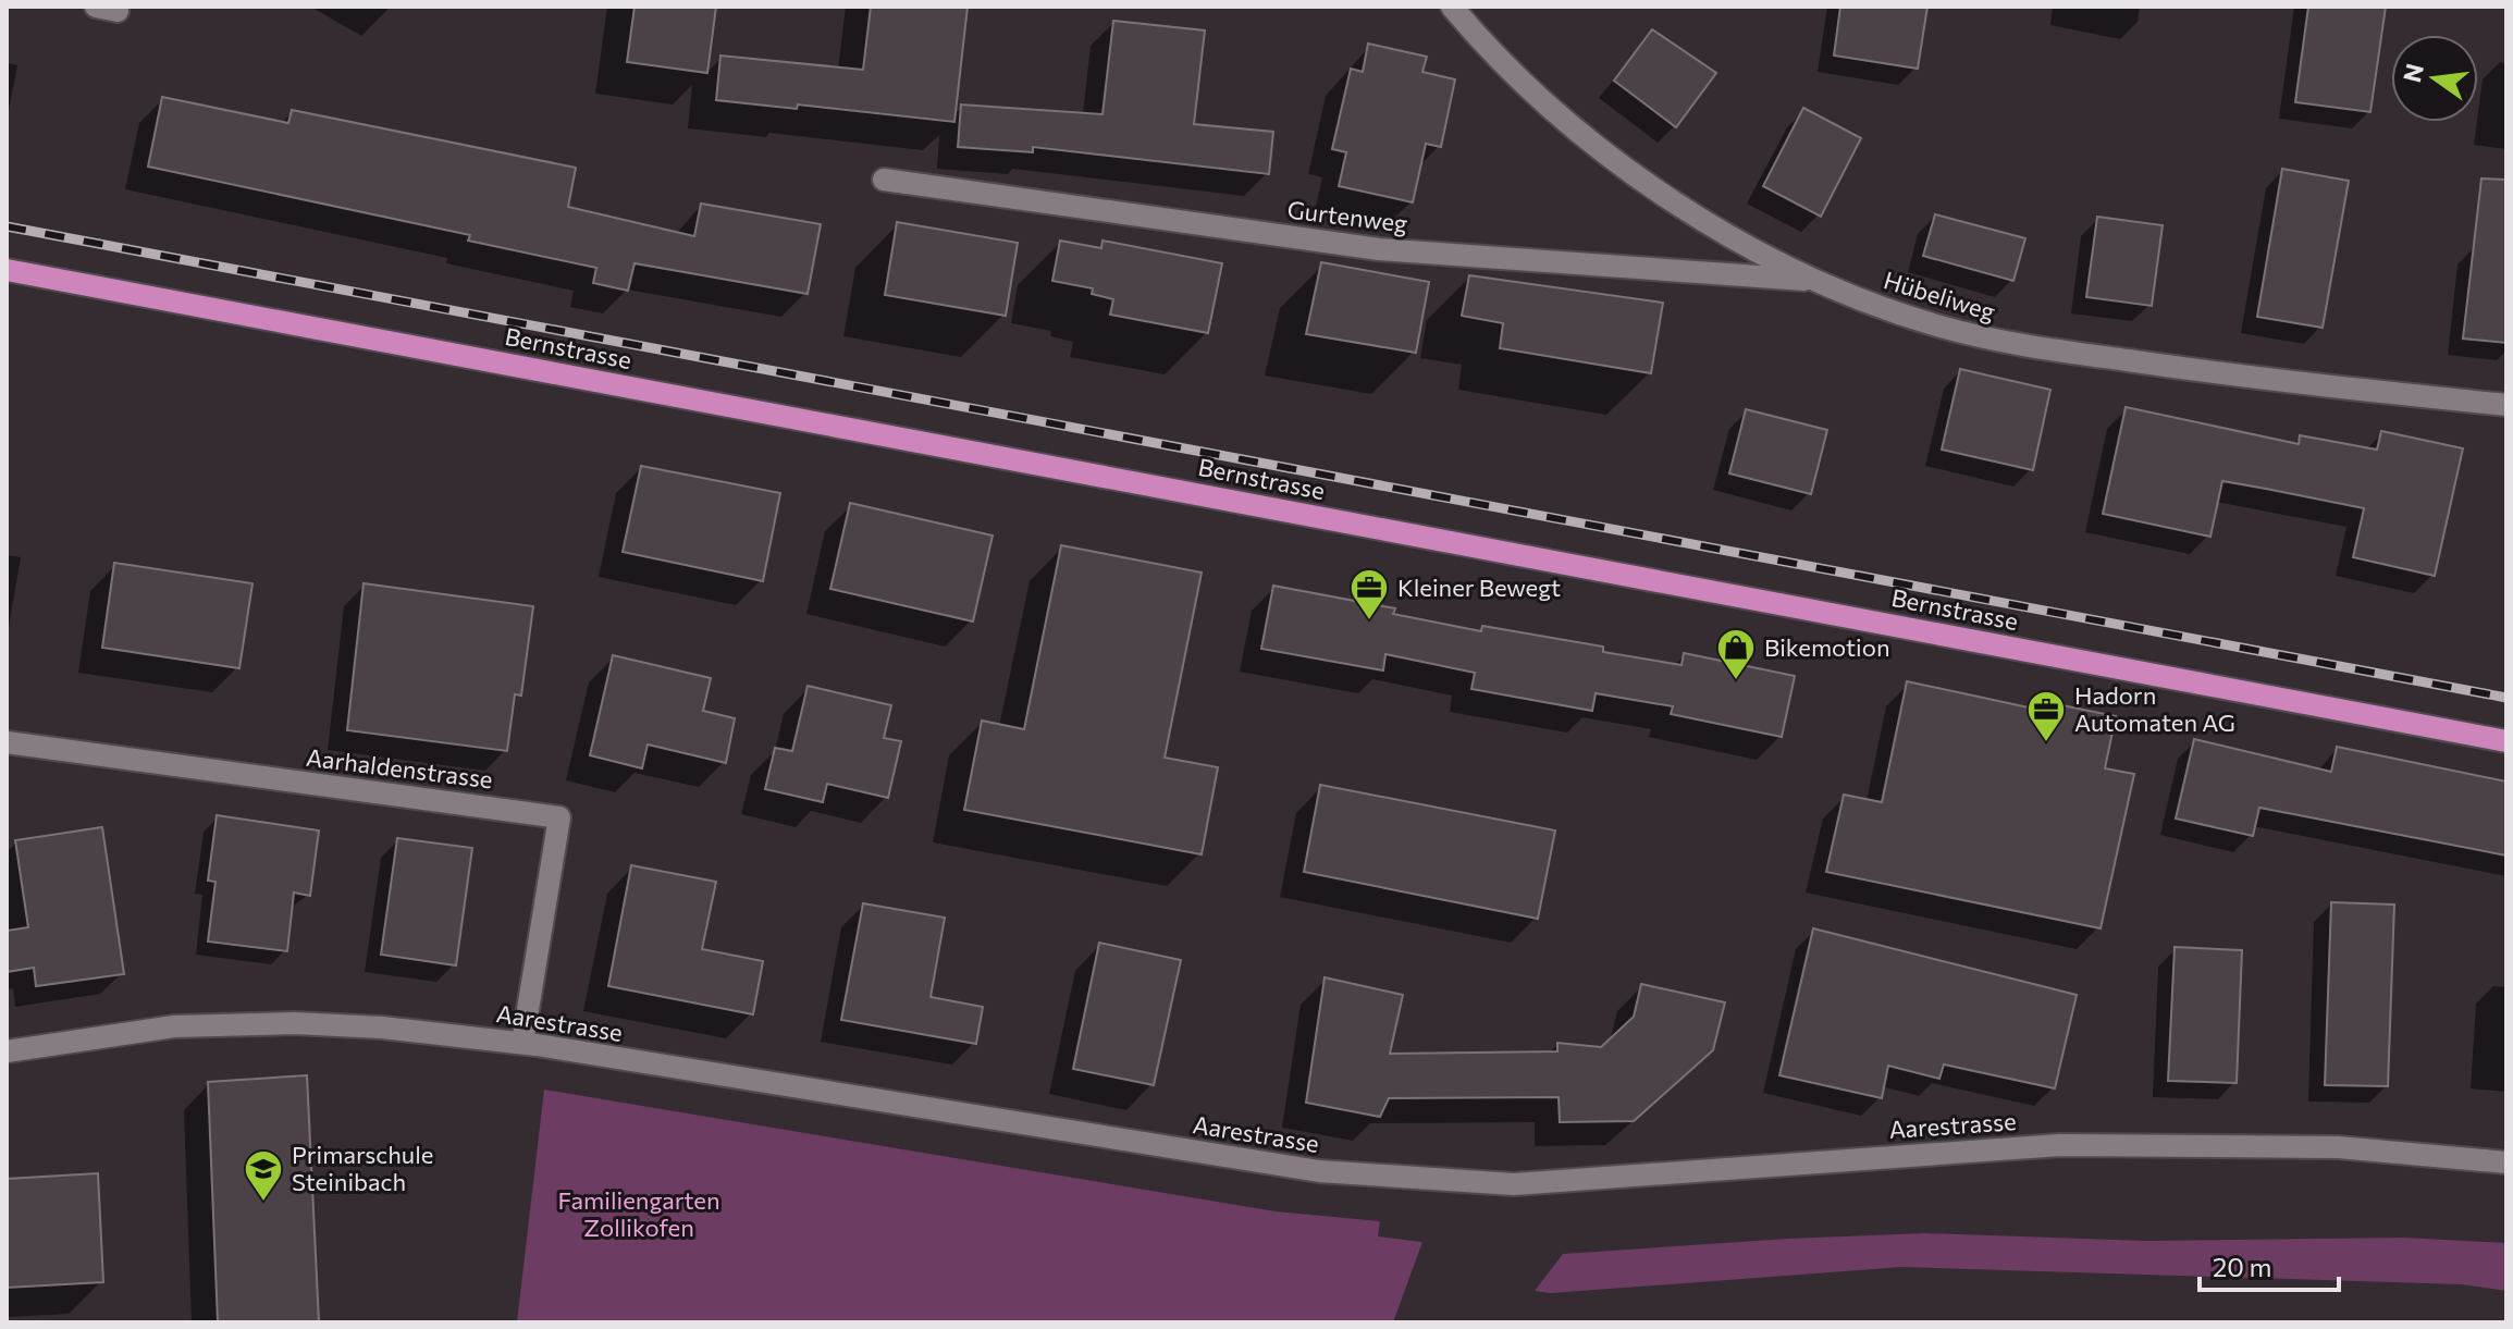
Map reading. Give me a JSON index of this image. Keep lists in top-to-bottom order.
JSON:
{
  "streets": {
    "main road": ["Bernstrasse"],
    "street": [
      "Gurtenweg",
      "Hübeliweg",
      "Aarhaldenstrasse",
      "Aarestrasse"
    ]
  },
  "crossings": [
    ["Gurtenweg", "Hübeliweg"],
    ["Aarhaldenstrasse", "Aarestrasse"]
  ],
  "parks": ["Familiengarten Zollikofen"],
  "places": {
    "office": ["Kleiner Bewegt", "Hadorn Automaten AG"],
    "shop": ["Bikemotion"],
    "school or university": ["Primarschule Steinibach"]
  },
  "scale_bar": "20 m",
  "north": "left"
}
